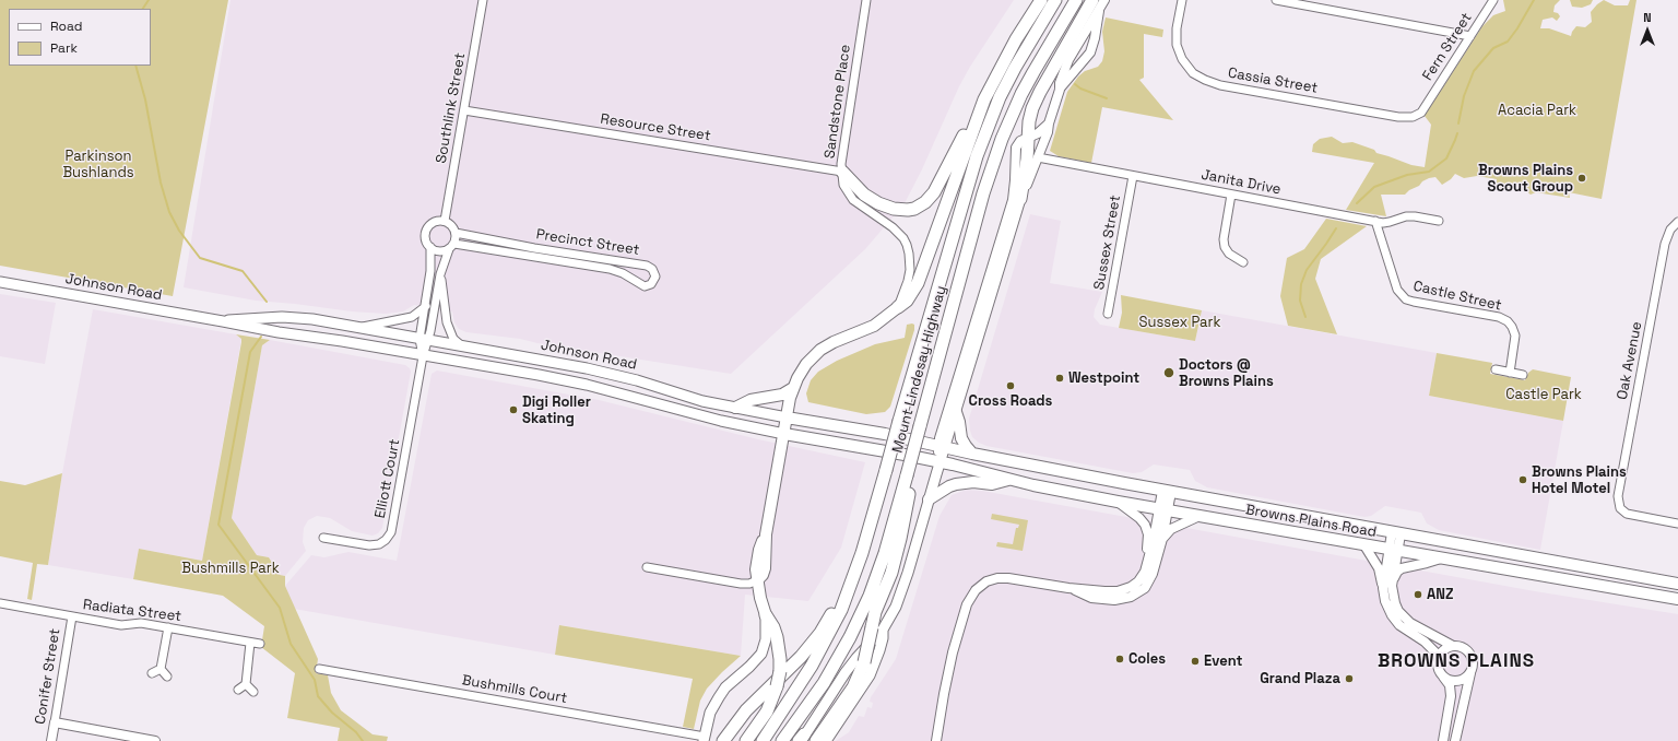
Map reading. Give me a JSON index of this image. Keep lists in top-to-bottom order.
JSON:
{
  "streets": {
    "highway": ["Mount Lindesay Highway"],
    "main road": ["Johnson Road", "Browns Plains Road"],
    "street": [
      "Fern Street",
      "Cassia Street",
      "Sandstone Place",
      "Southlink Street",
      "Resource Street",
      "Janita Drive",
      "Precinct Street",
      "Sussex Street",
      "Castle Street",
      "Oak Avenue",
      "Elliott Court",
      "Radiata Street",
      "Conifer Street",
      "Bushmills Court"
    ]
  },
  "crossings": [
    ["Fern Street", "Cassia Street"],
    ["Sandstone Place", "Resource Street"],
    ["Southlink Street", "Resource Street"],
    ["Southlink Street", "Precinct Street"],
    ["Janita Drive", "Sussex Street"],
    ["Janita Drive", "Castle Street"],
    ["Johnson Road", "Elliott Court"],
    ["Johnson Road", "Browns Plains Road"],
    ["Radiata Street", "Conifer Street"]
  ],
  "districts": ["BROWNS PLAINS"],
  "parks": [
    "Acacia Park",
    "Parkinson Bushlands",
    "Sussex Park",
    "Castle Park",
    "Bushmills Park"
  ],
  "places": [
    "Browns Plains Scout Group",
    "Doctors @ Browns Plains",
    "Westpoint",
    "Cross Roads",
    "Digi Roller Skating",
    "Browns Plains Hotel Motel",
    "ANZ",
    "Coles",
    "Event",
    "Grand Plaza"
  ],
  "legend": ["Road", "Park"],
  "north": "top"
}
